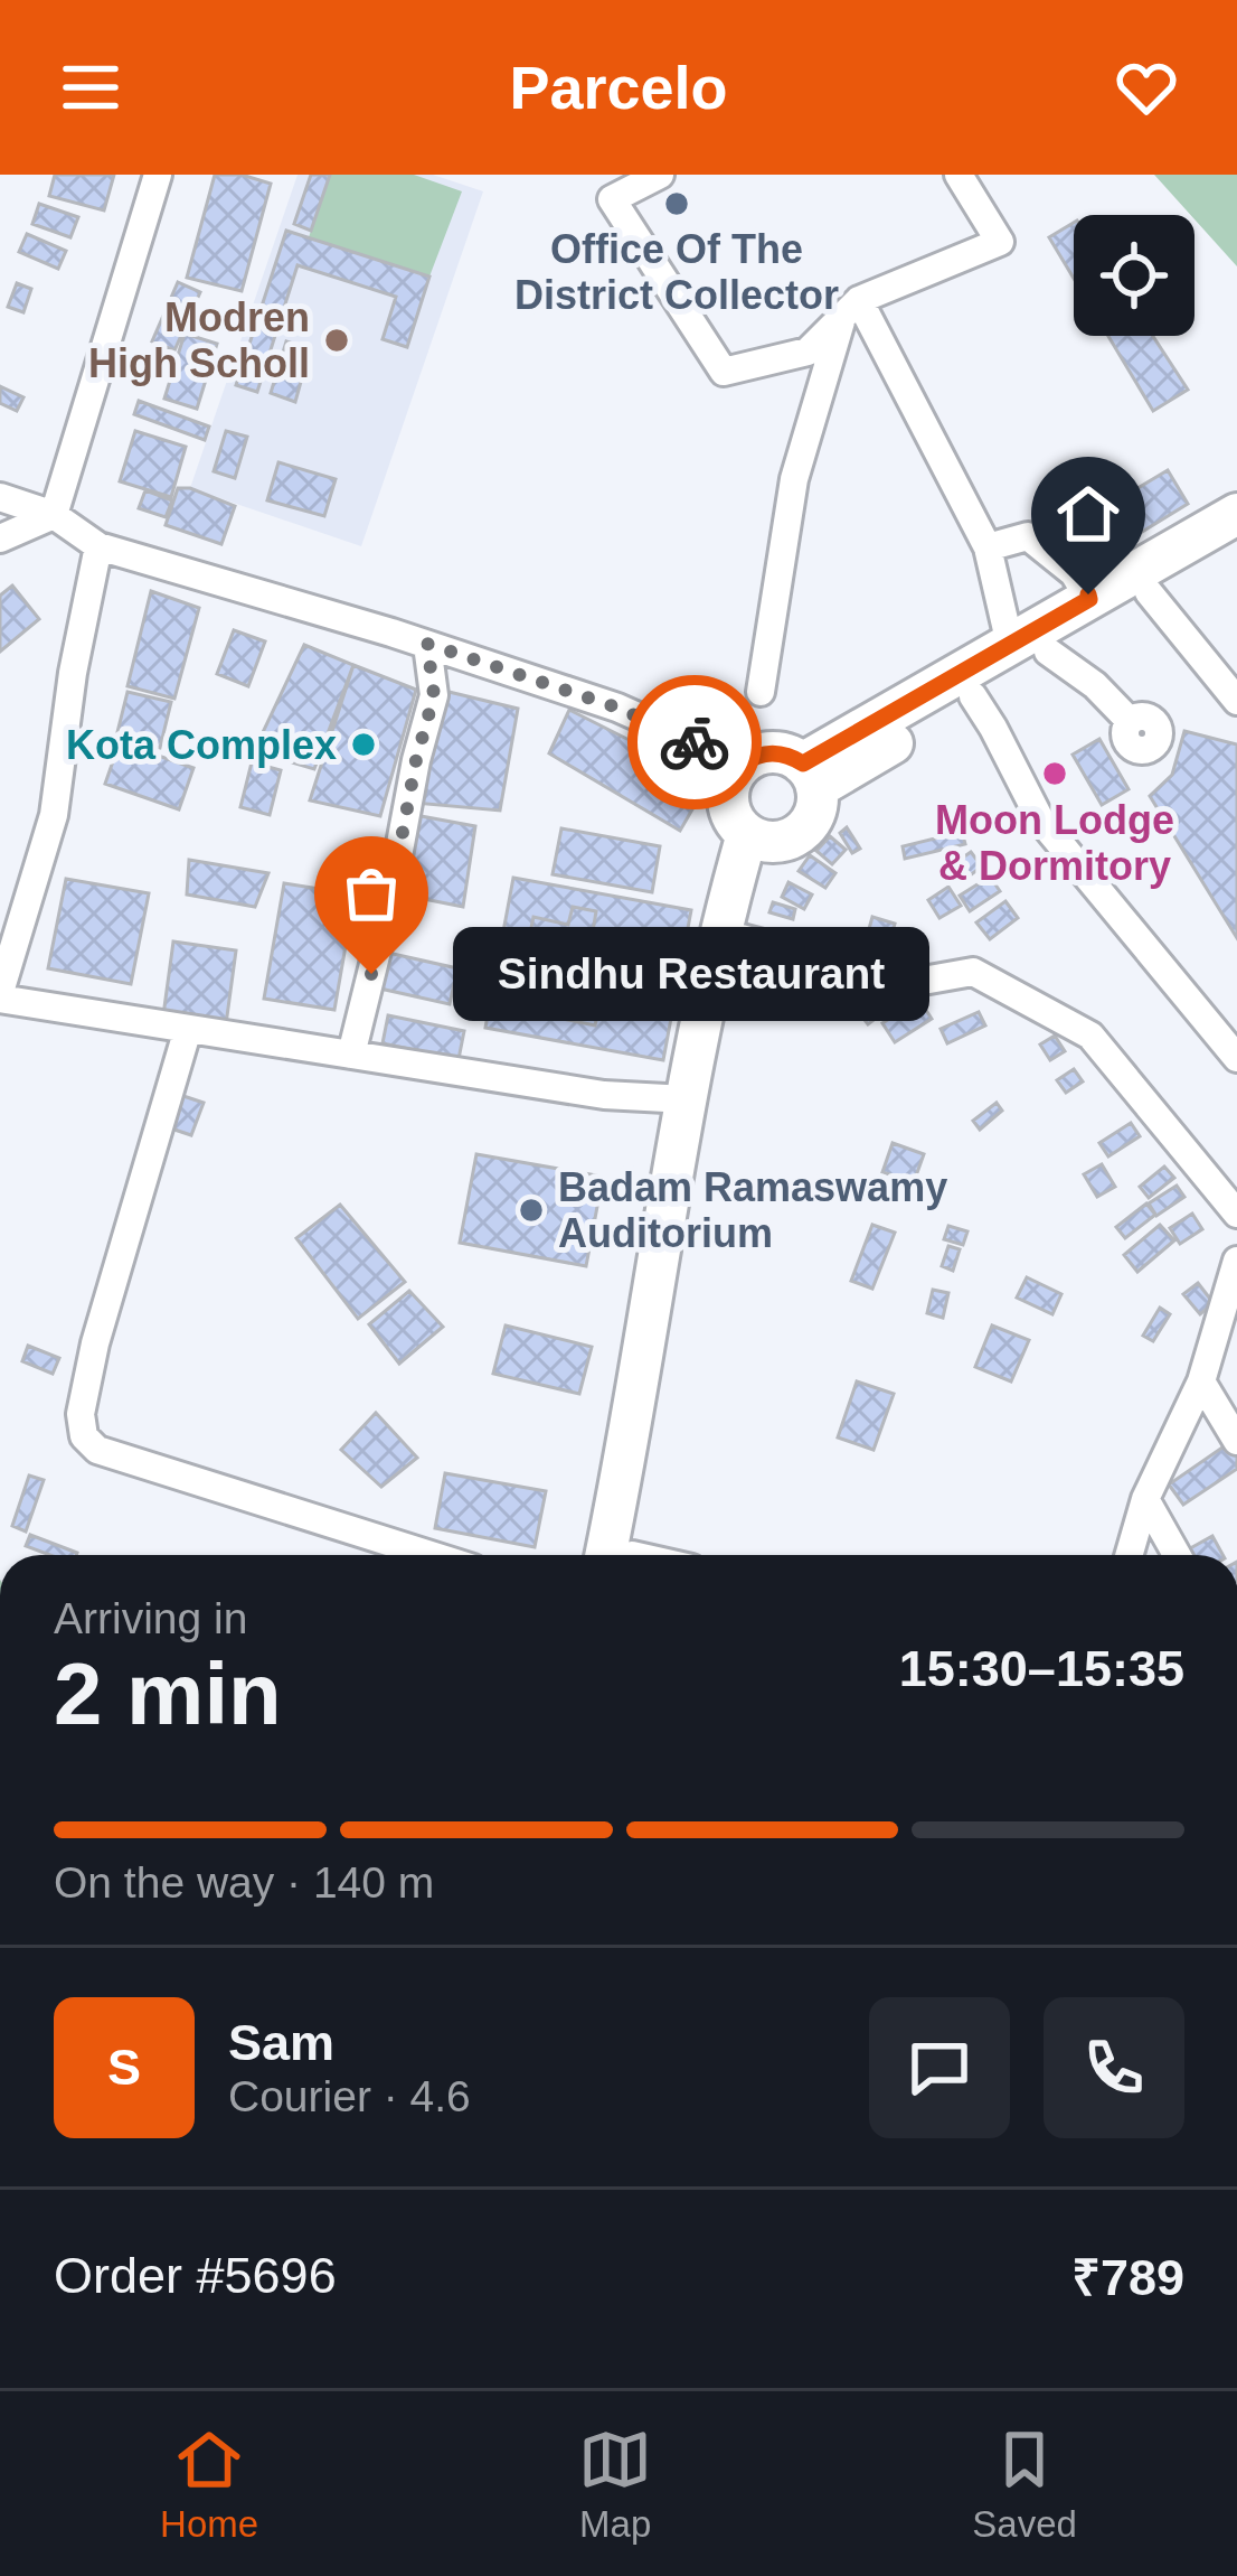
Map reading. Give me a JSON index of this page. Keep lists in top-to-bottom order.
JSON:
{
  "places": [
    "Office Of The District Collector",
    "Modren High Scholl",
    "Kota Complex",
    "Moon Lodge & Dormitory",
    "Sindhu Restaurant",
    "Badam Ramaswamy Auditorium"
  ],
  "page": {
    "header": "Parcelo",
    "bubble": "Sindhu Restaurant",
    "heading": ["2 min", "Arriving in", "15:30–15:35"],
    "panel": [
      "Sam",
      "Courier · 4.6",
      "Order #5696",
      "₹789"
    ],
    "bar": "On the way · 140 m",
    "round": "S",
    "tabs": ["Home", "Map", "Saved"]
  }
}
